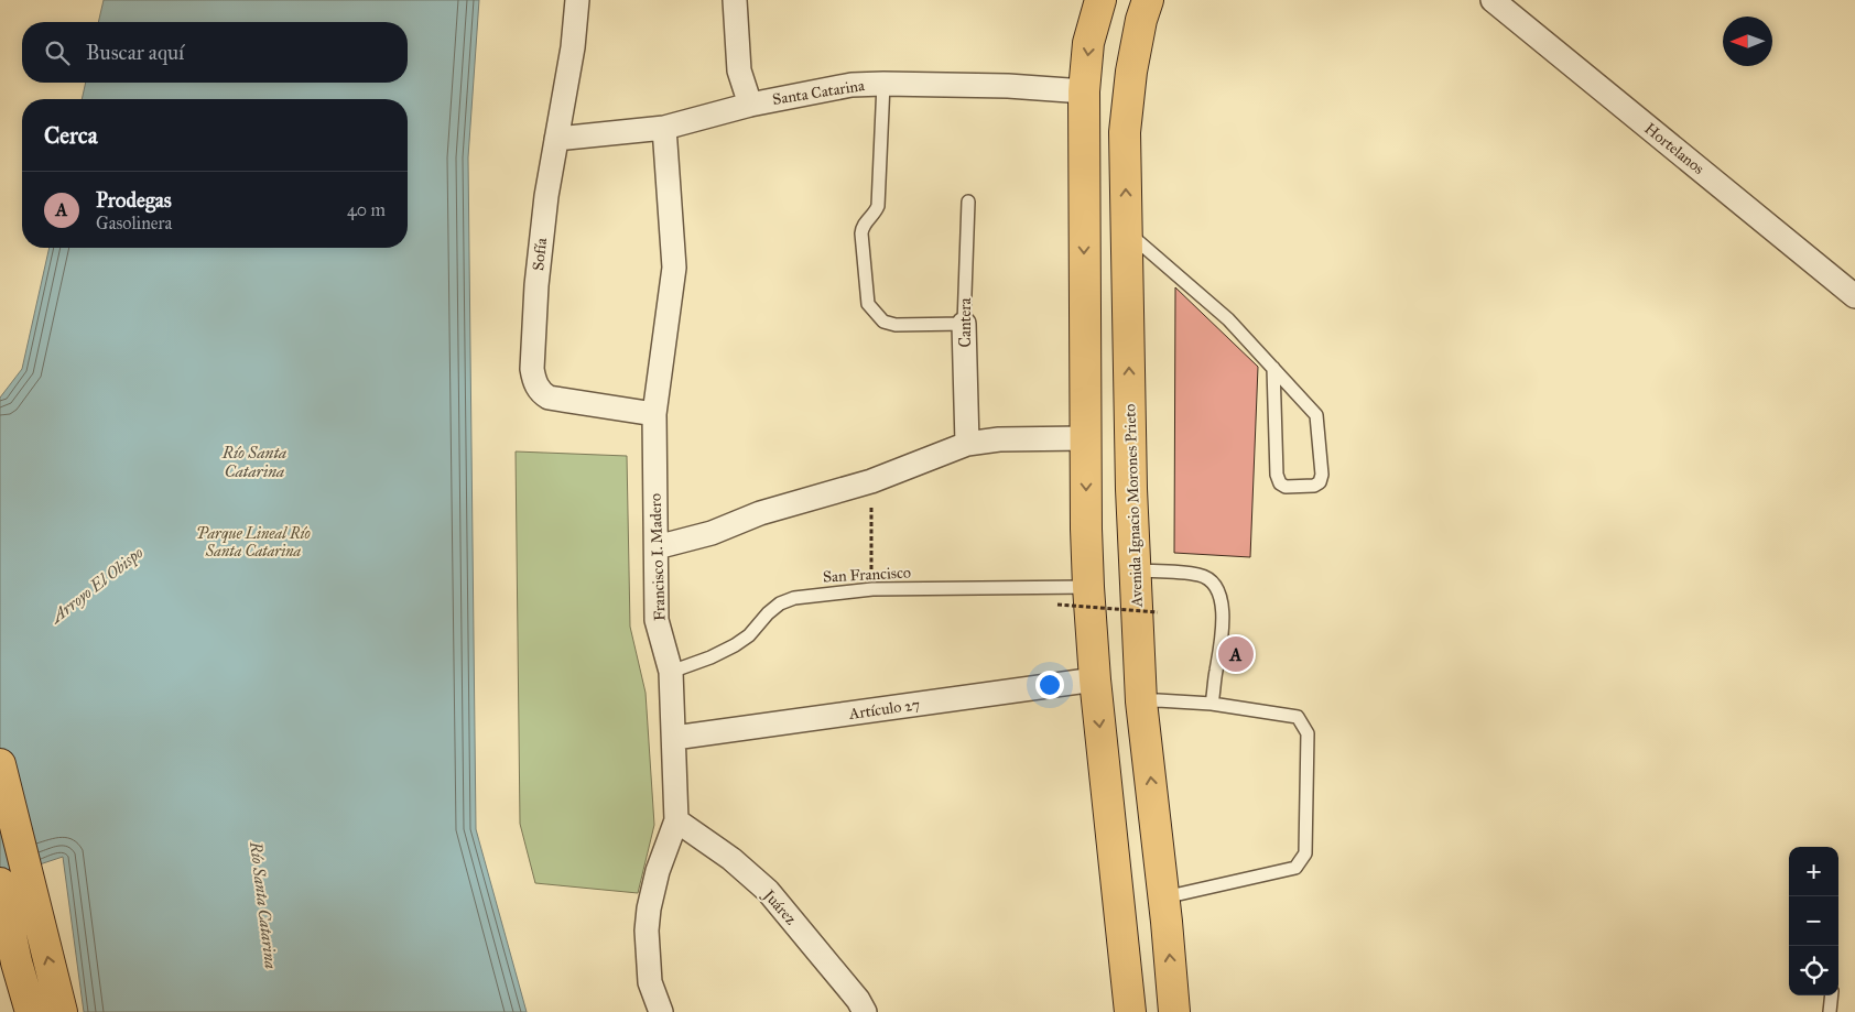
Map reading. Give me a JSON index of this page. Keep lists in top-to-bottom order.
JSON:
{
  "streets": {
    "main road": ["Avenida Ignacio Morones Prieto"],
    "street": [
      "Santa Catarina",
      "Hortelanos",
      "Sofía",
      "Cantera",
      "Francisco I. Madero",
      "Artículo 27",
      "Juárez"
    ],
    "lane": ["San Francisco"]
  },
  "crossings": [
    ["Santa Catarina", "Sofía"],
    ["Santa Catarina", "Francisco I. Madero"],
    ["Sofía", "Francisco I. Madero"],
    ["Francisco I. Madero", "San Francisco"],
    ["Francisco I. Madero", "Artículo 27"],
    ["Francisco I. Madero", "Juárez"]
  ],
  "water": ["Río Santa Catarina", "Arroyo El Obispo"],
  "parks": ["Parque Lineal Río Santa Catarina"],
  "north": "left",
  "page": {
    "search": "Buscar aquí",
    "heading": "Cerca",
    "list": [
      {
        "mark": "A",
        "name": "Prodegas",
        "note": "Gasolinera",
        "value": "40 m"
      }
    ],
    "pins": "A",
    "map_buttons": ["+", "−"]
  }
}
